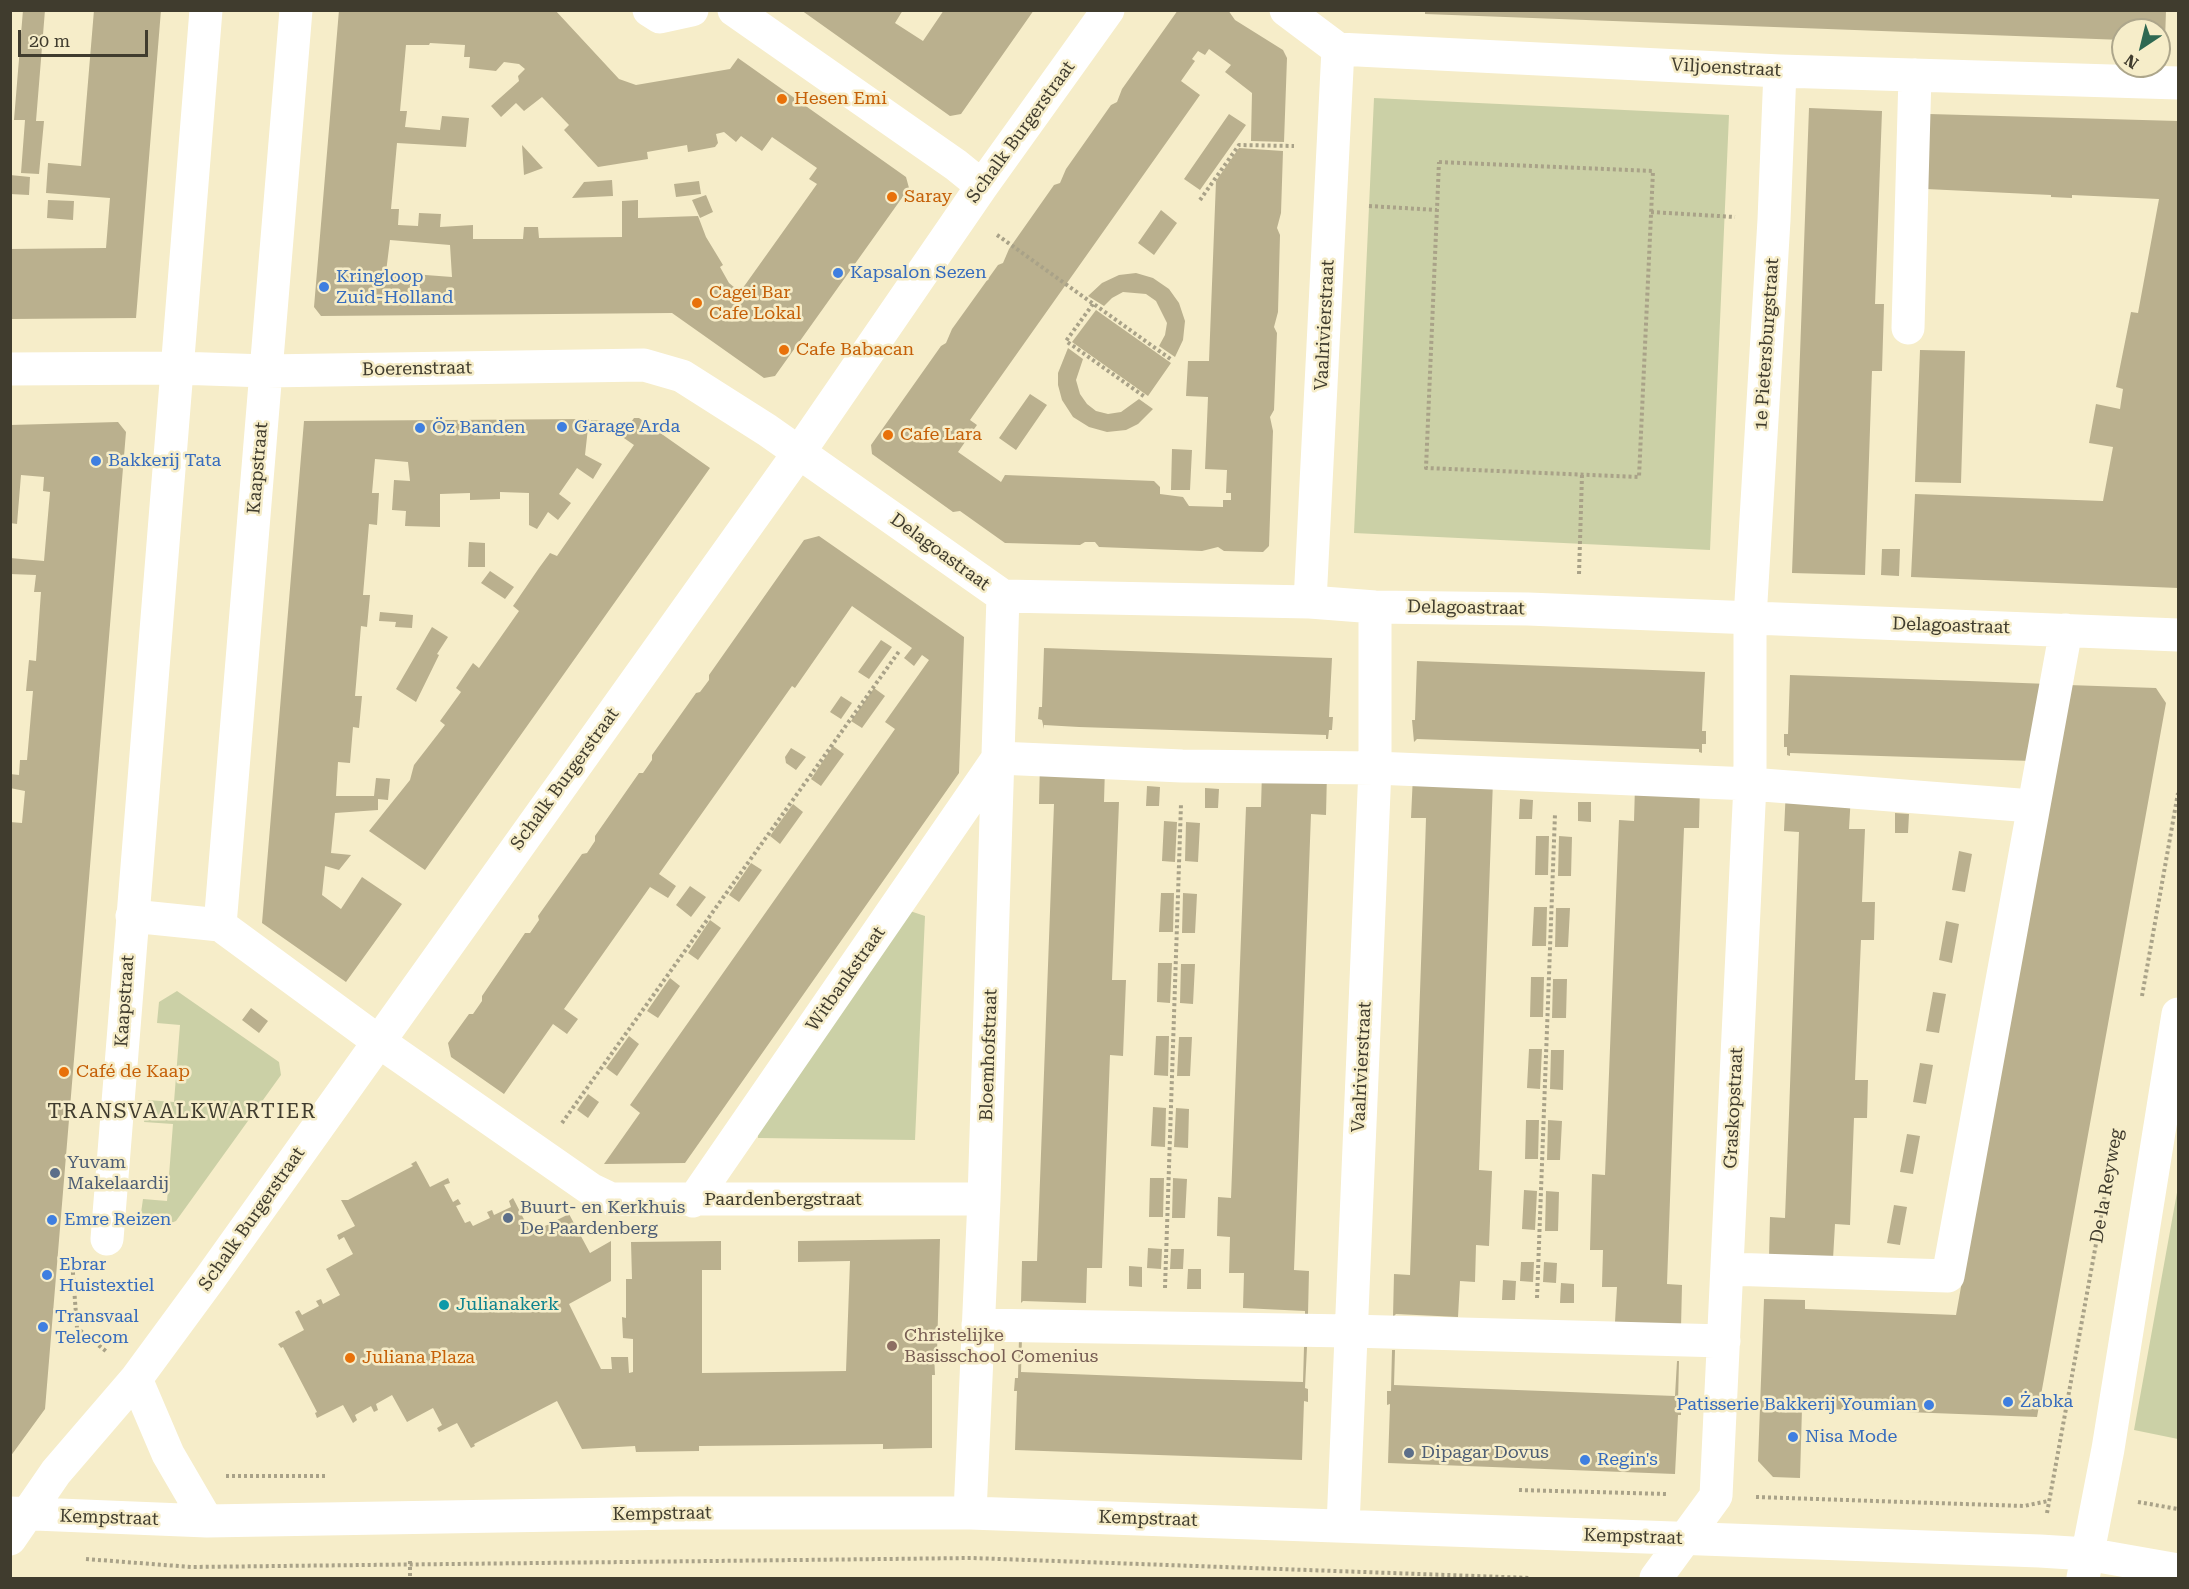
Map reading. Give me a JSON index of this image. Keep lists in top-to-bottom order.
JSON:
{
  "streets": {
    "street": [
      "Viljoenstraat",
      "Schalk Burgerstraat",
      "Vaalrivierstraat",
      "1e Pietersburgstraat",
      "Boerenstraat",
      "Kaapstraat",
      "Delagoastraat",
      "Witbankstraat",
      "Bloemhofstraat",
      "Graskopstraat",
      "Paardenbergstraat",
      "Kempstraat"
    ],
    "path": ["De la Reyweg"]
  },
  "crossings": [
    ["Viljoenstraat", "Vaalrivierstraat"],
    ["Viljoenstraat", "1e Pietersburgstraat"],
    ["Schalk Burgerstraat", "Boerenstraat"],
    ["Schalk Burgerstraat", "Delagoastraat"],
    ["Schalk Burgerstraat", "Paardenbergstraat"],
    ["Schalk Burgerstraat", "Kempstraat"],
    ["Vaalrivierstraat", "Delagoastraat"],
    ["Vaalrivierstraat", "Kempstraat"],
    ["1e Pietersburgstraat", "Delagoastraat"],
    ["1e Pietersburgstraat", "Graskopstraat"],
    ["Boerenstraat", "Kaapstraat"],
    ["Boerenstraat", "Delagoastraat"],
    ["Delagoastraat", "Bloemhofstraat"],
    ["Delagoastraat", "Graskopstraat"],
    ["Witbankstraat", "Bloemhofstraat"],
    ["Witbankstraat", "Paardenbergstraat"],
    ["Bloemhofstraat", "Paardenbergstraat"],
    ["Bloemhofstraat", "Kempstraat"],
    ["Graskopstraat", "Kempstraat"],
    ["De la Reyweg", "Kempstraat"]
  ],
  "districts": ["TRANSVAALKWARTIER"],
  "places": [
    "Hesen Emi",
    "Saray",
    "Kapsalon Sezen",
    "Kringloop Zuid-Holland",
    "Cagei Bar Cafe Lokal",
    "Cafe Babacan",
    "Garage Arda",
    "Öz Banden",
    "Cafe Lara",
    "Bakkerij Tata",
    "Café de Kaap",
    "Yuvam Makelaardij",
    "Buurt- en Kerkhuis De Paardenberg",
    "Emre Reizen",
    "Ebrar Huistextiel",
    "Julianakerk",
    "Transvaal Telecom",
    "Christelijke Basisschool Comenius",
    "Juliana Plaza",
    "Żabka",
    "Patisserie Bakkerij Youmian",
    "Nisa Mode",
    "Dipagar Dovus",
    "Regin's"
  ],
  "scale_bar": "20 m",
  "north": "bottom left"
}
